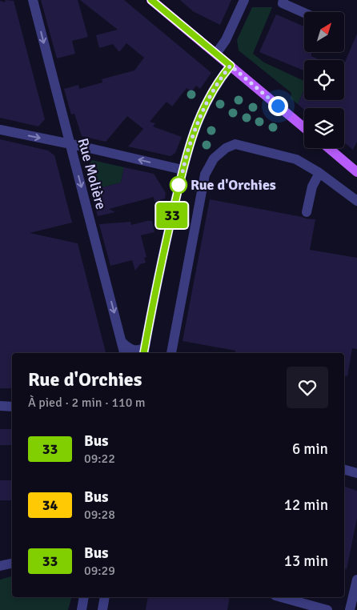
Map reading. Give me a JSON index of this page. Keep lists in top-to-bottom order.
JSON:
{
  "streets": {
    "street": ["Rue Molière"]
  },
  "one_way": ["Rue Molière"],
  "places": ["Rue d'Orchies"],
  "lines": ["bus line 33"],
  "north": "top right",
  "page": {
    "on_map": "33",
    "heading": ["Rue d'Orchies", "À pied · 2 min · 110 m"],
    "list": [
      {
        "mark": "33",
        "name": "Bus",
        "note": "09:22",
        "value": "6 min"
      },
      {
        "mark": "34",
        "name": "Bus",
        "note": "09:28",
        "value": "12 min"
      },
      {
        "mark": "33",
        "name": "Bus",
        "note": "09:29",
        "value": "13 min"
      }
    ]
  }
}
